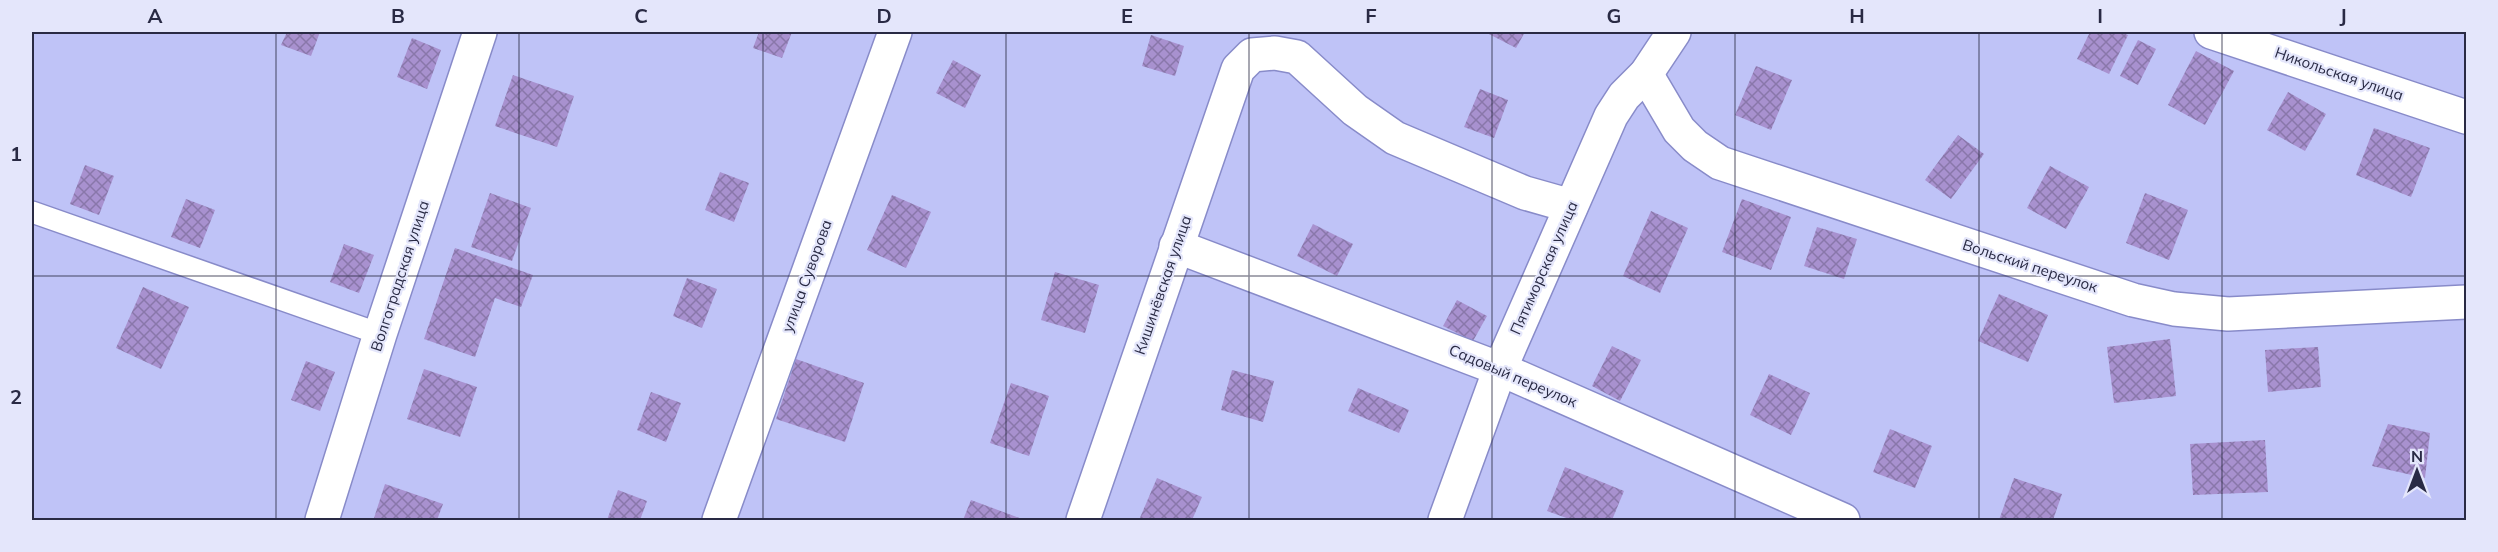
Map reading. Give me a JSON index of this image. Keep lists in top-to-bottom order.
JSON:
{
  "streets": {
    "street": [
      "Никольская улица",
      "Вольский переулок",
      "Пятиморская улица",
      "Волгоградская улица",
      "улица Суворова",
      "Кишинёвская улица",
      "Садовый переулок"
    ]
  },
  "crossings": [
    ["Вольский переулок", "Пятиморская улица"],
    ["Пятиморская улица", "Кишинёвская улица"],
    ["Пятиморская улица", "Садовый переулок"],
    ["Кишинёвская улица", "Садовый переулок"]
  ],
  "north": "top",
  "grid": {
    "columns": [
      "A",
      "B",
      "C",
      "D",
      "E",
      "F",
      "G",
      "H",
      "I",
      "J"
    ],
    "rows": ["1", "2"]
  }
}
